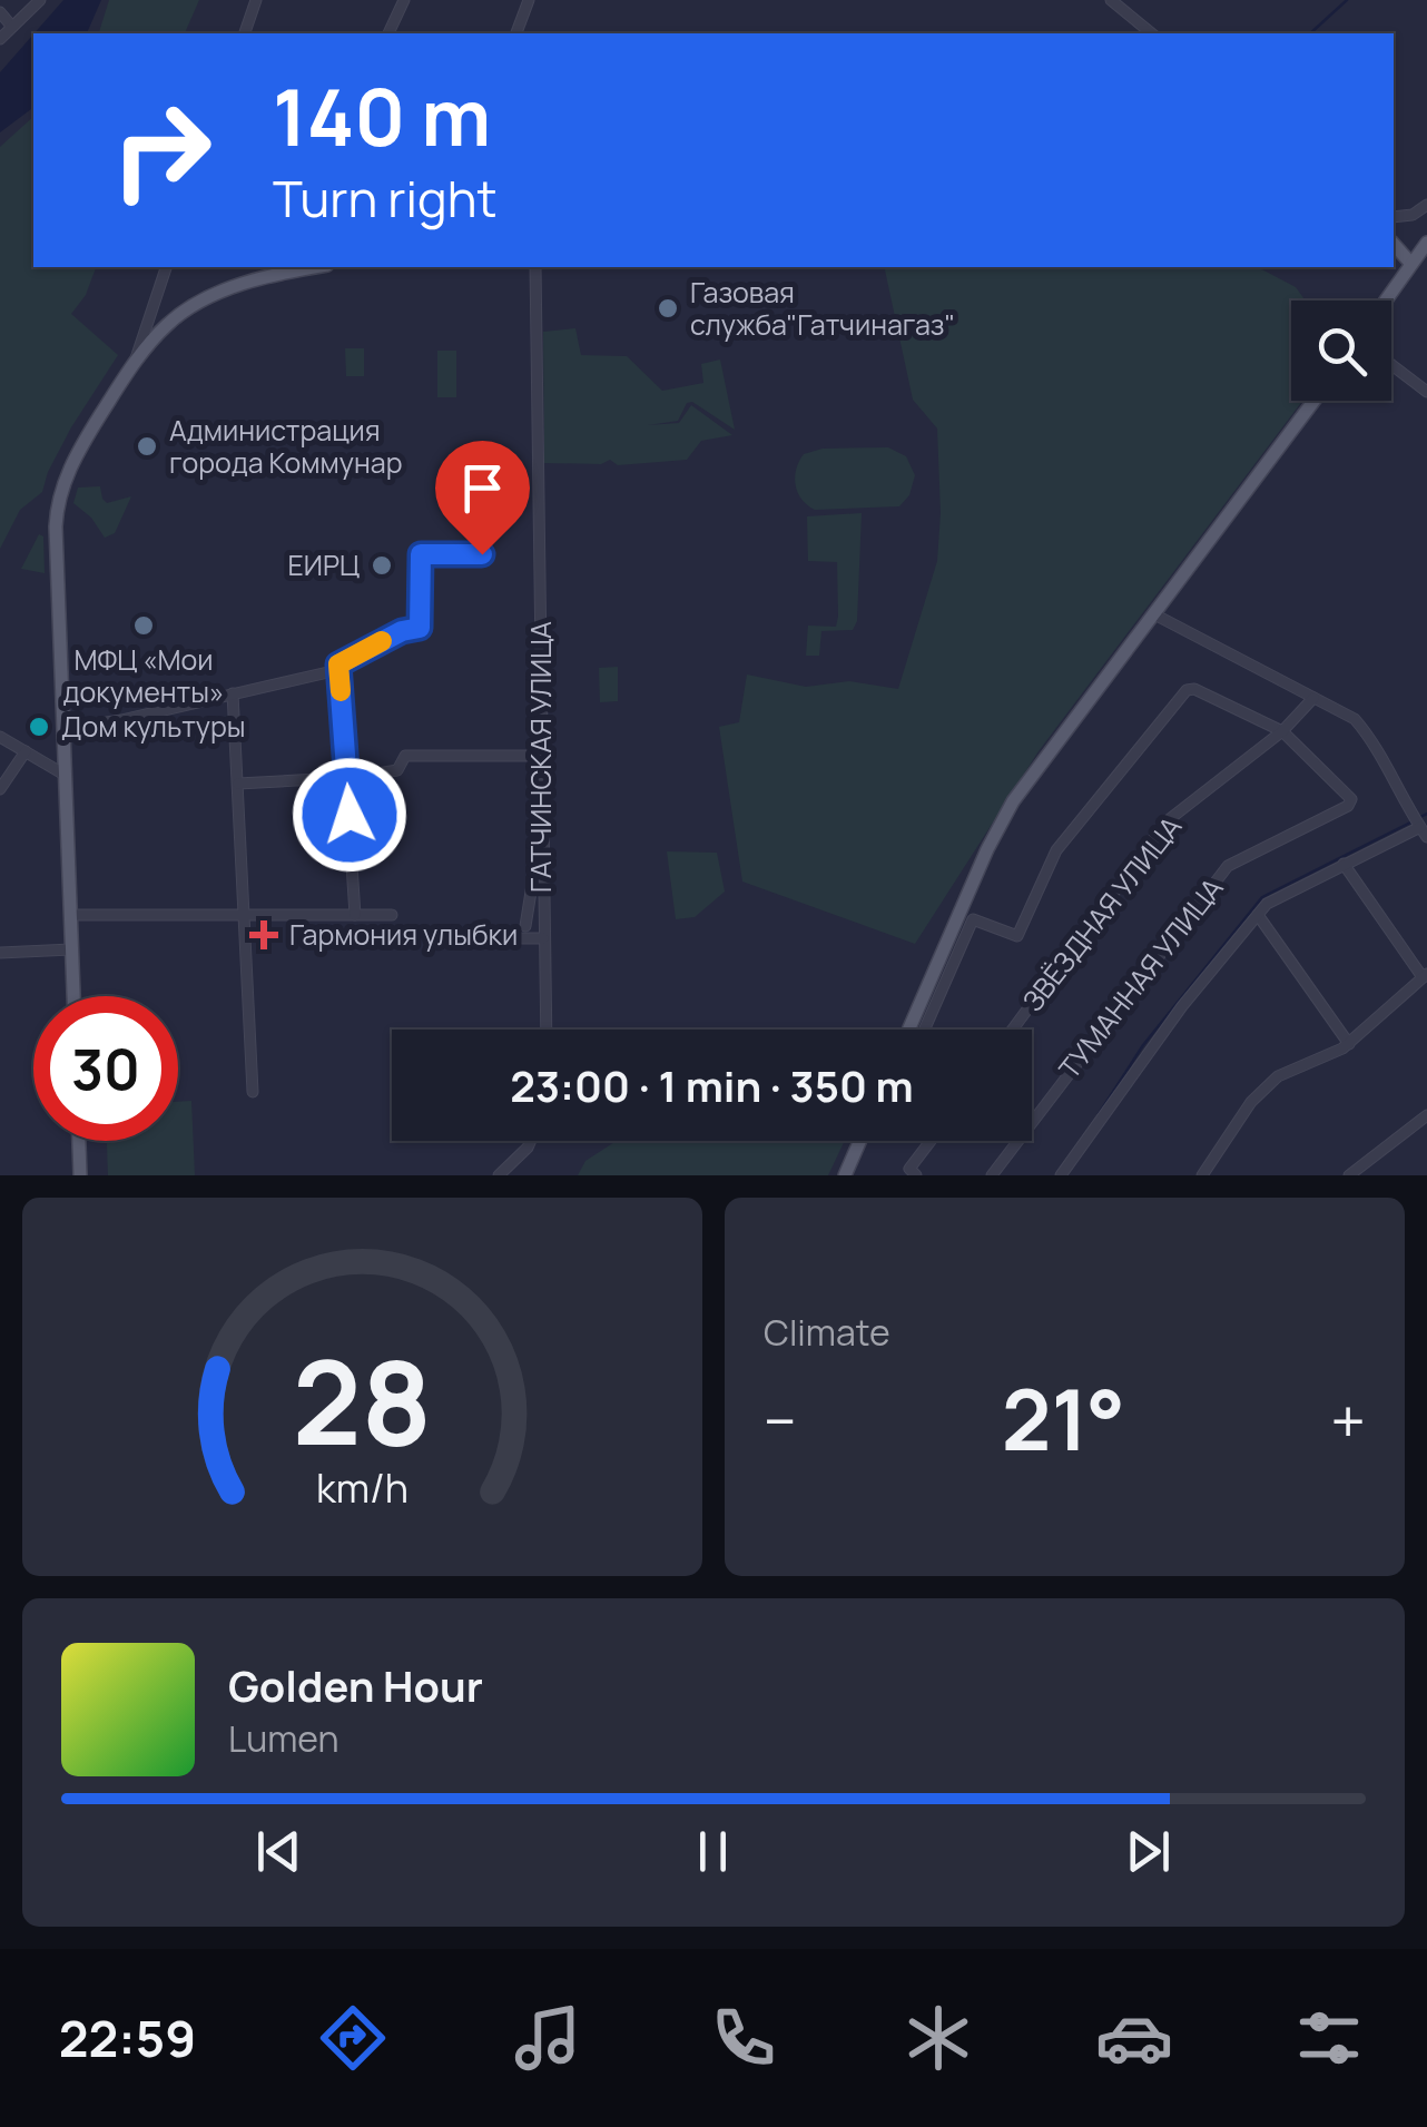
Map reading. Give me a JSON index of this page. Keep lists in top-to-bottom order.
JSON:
{
  "streets": {
    "street": ["ГАТЧИНСКАЯ УЛИЦА", "ЗВЁЗДНАЯ УЛИЦА", "ТУМАННАЯ УЛИЦА"]
  },
  "crossings": [
    ["ЗВЁЗДНАЯ УЛИЦА", "ТУМАННАЯ УЛИЦА"]
  ],
  "places": {
    "other": [
      "Газовая служба\"Гатчинагаз\"",
      "Администрация города Коммунар",
      "ЕИРЦ",
      "МФЦ «Мои документы»",
      "Дом культуры"
    ],
    "health": ["Гармония улыбки"]
  },
  "page": {
    "turn": ["140 m", "Turn right"],
    "limit": "30",
    "trip": "23:00 · 1 min · 350 m",
    "tile": "Climate",
    "heat": ["−", "21°", "+"],
    "song": ["Golden Hour", "Lumen"],
    "tabs": "22:59",
    "gauge": ["28", "km/h"]
  }
}
